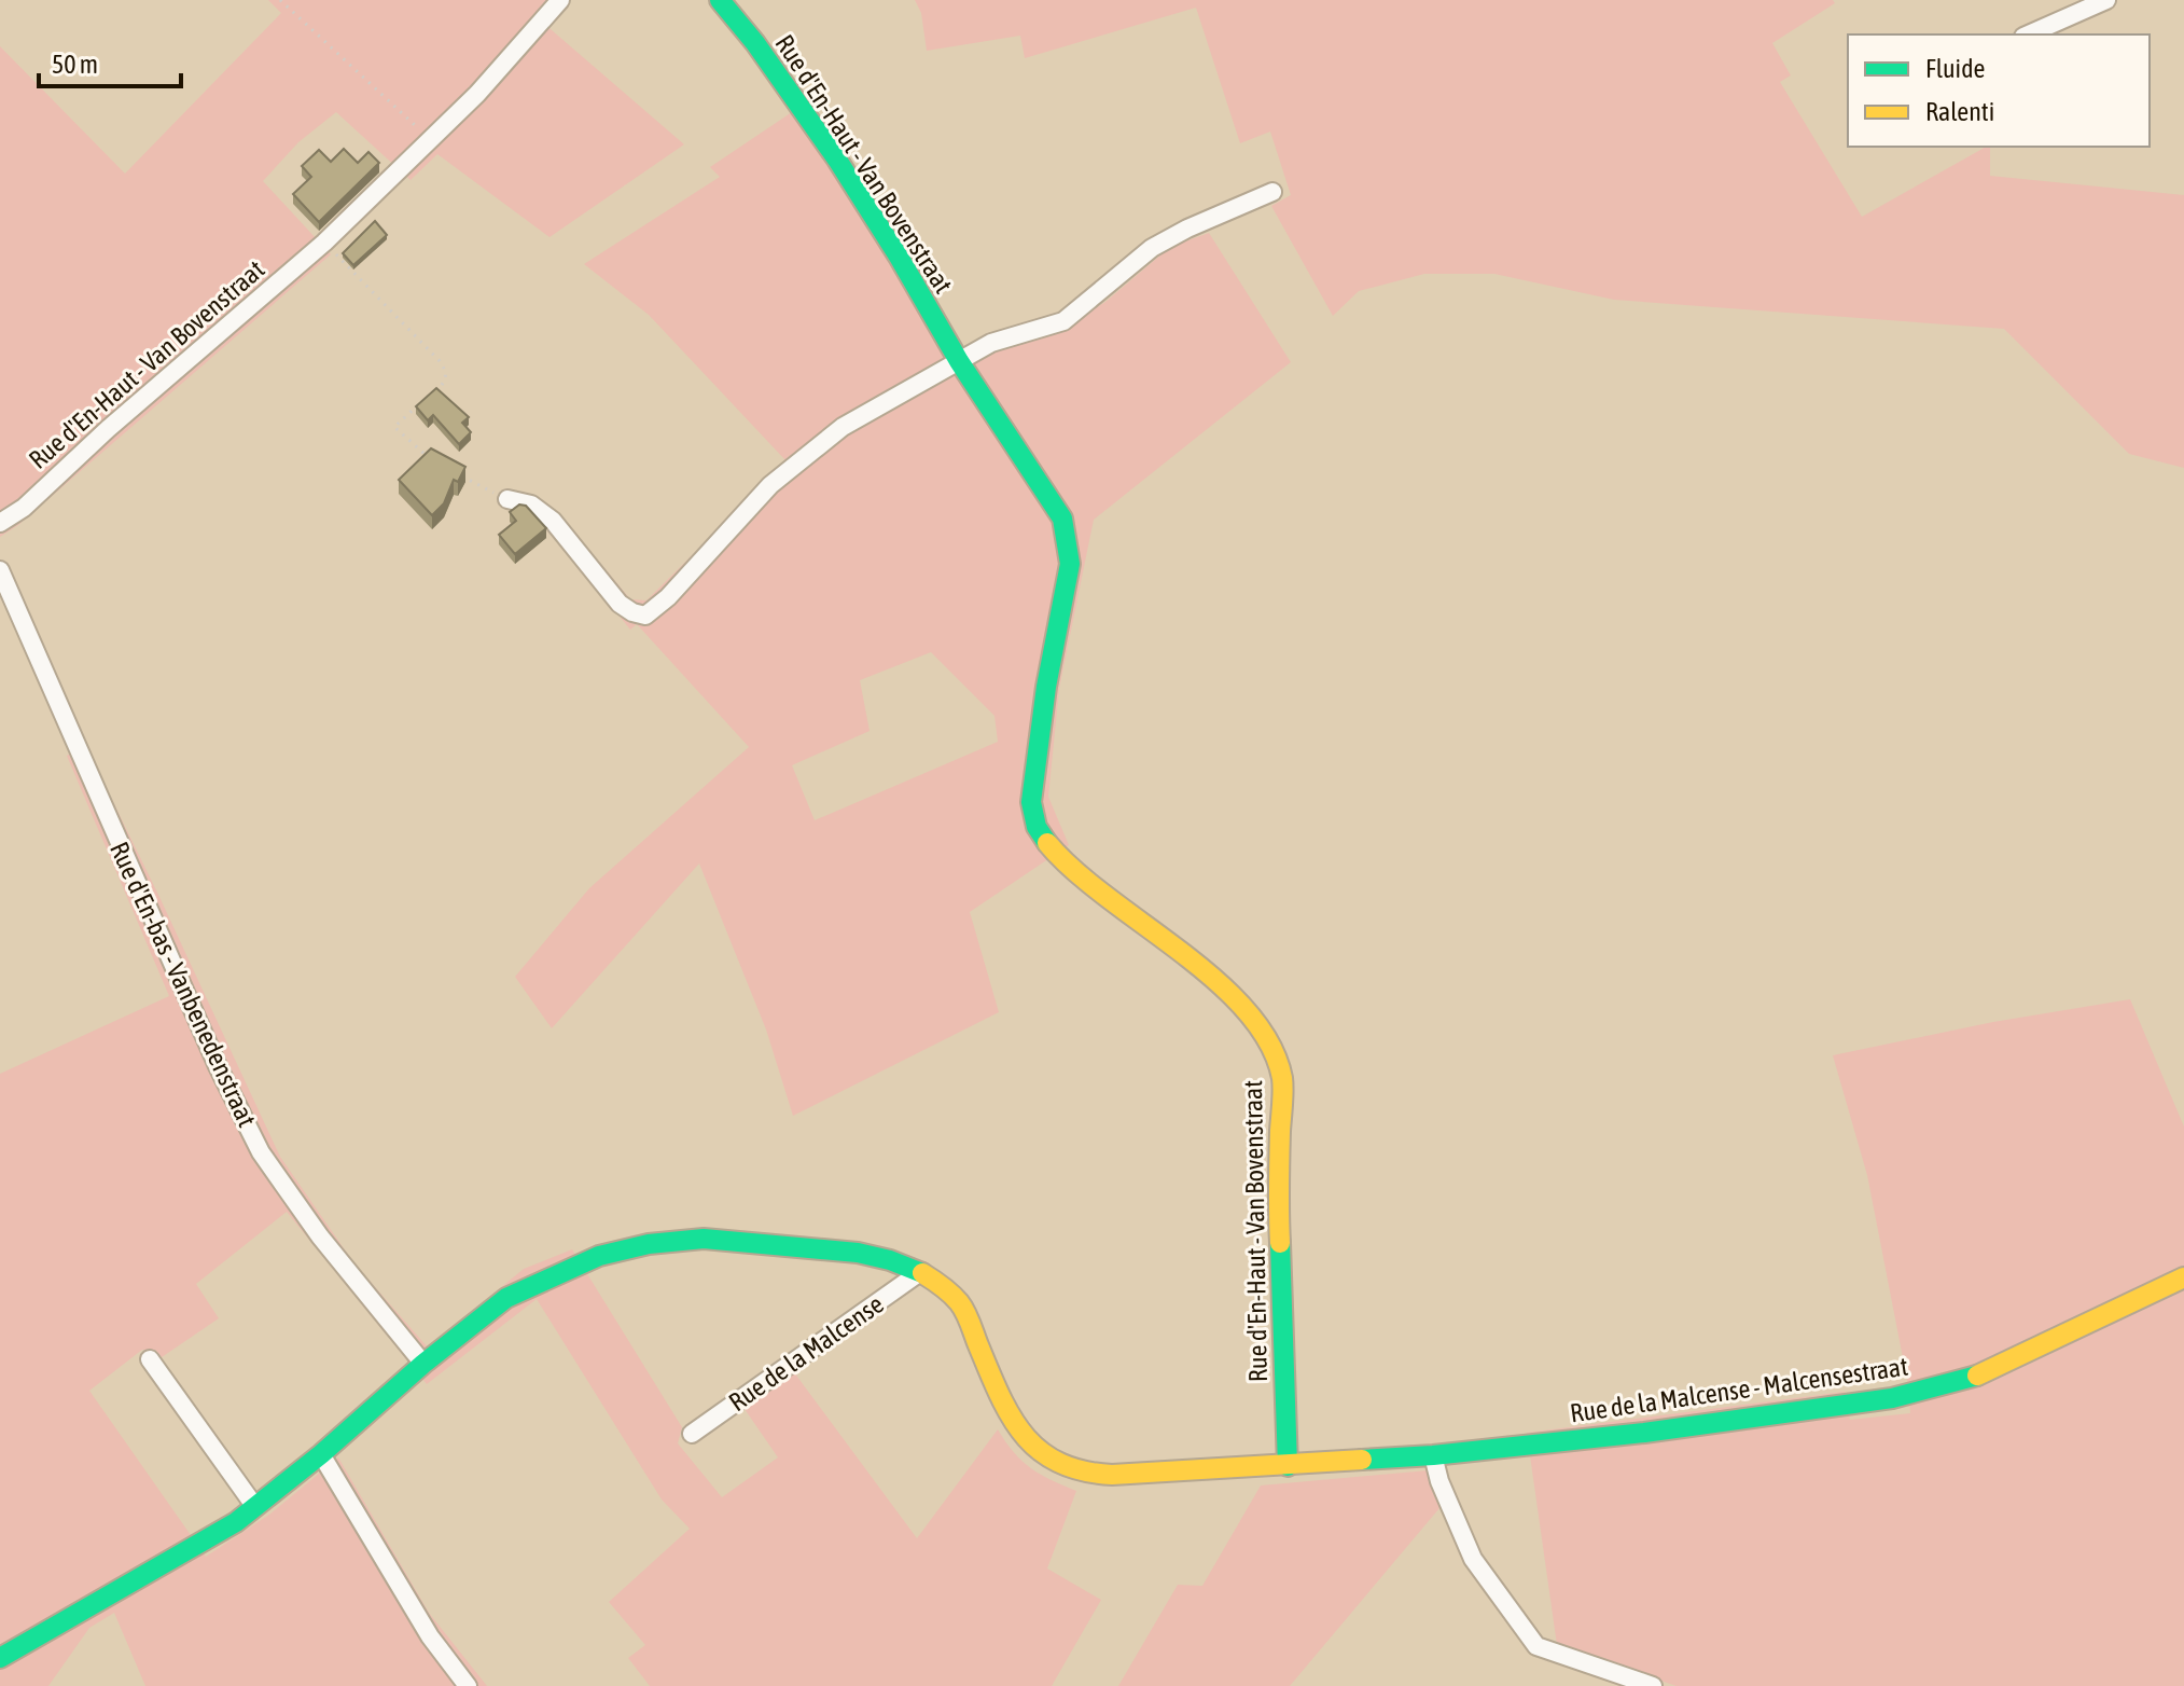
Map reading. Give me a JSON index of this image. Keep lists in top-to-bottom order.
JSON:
{
  "streets": {
    "street": [
      "Rue d'En-Haut - Van Bovenstraat",
      "Rue d'En-bas - Vanbenedenstraat",
      "Rue de la Malcense",
      "Rue de la Malcense - Malcensestraat"
    ]
  },
  "crossings": [
    ["Rue d'En-Haut - Van Bovenstraat", "Rue de la Malcense - Malcensestraat"],
    ["Rue d'En-bas - Vanbenedenstraat", "Rue de la Malcense - Malcensestraat"],
    ["Rue de la Malcense", "Rue de la Malcense - Malcensestraat"]
  ],
  "legend": ["Fluide", "Ralenti"],
  "scale_bar": "50 m"
}
